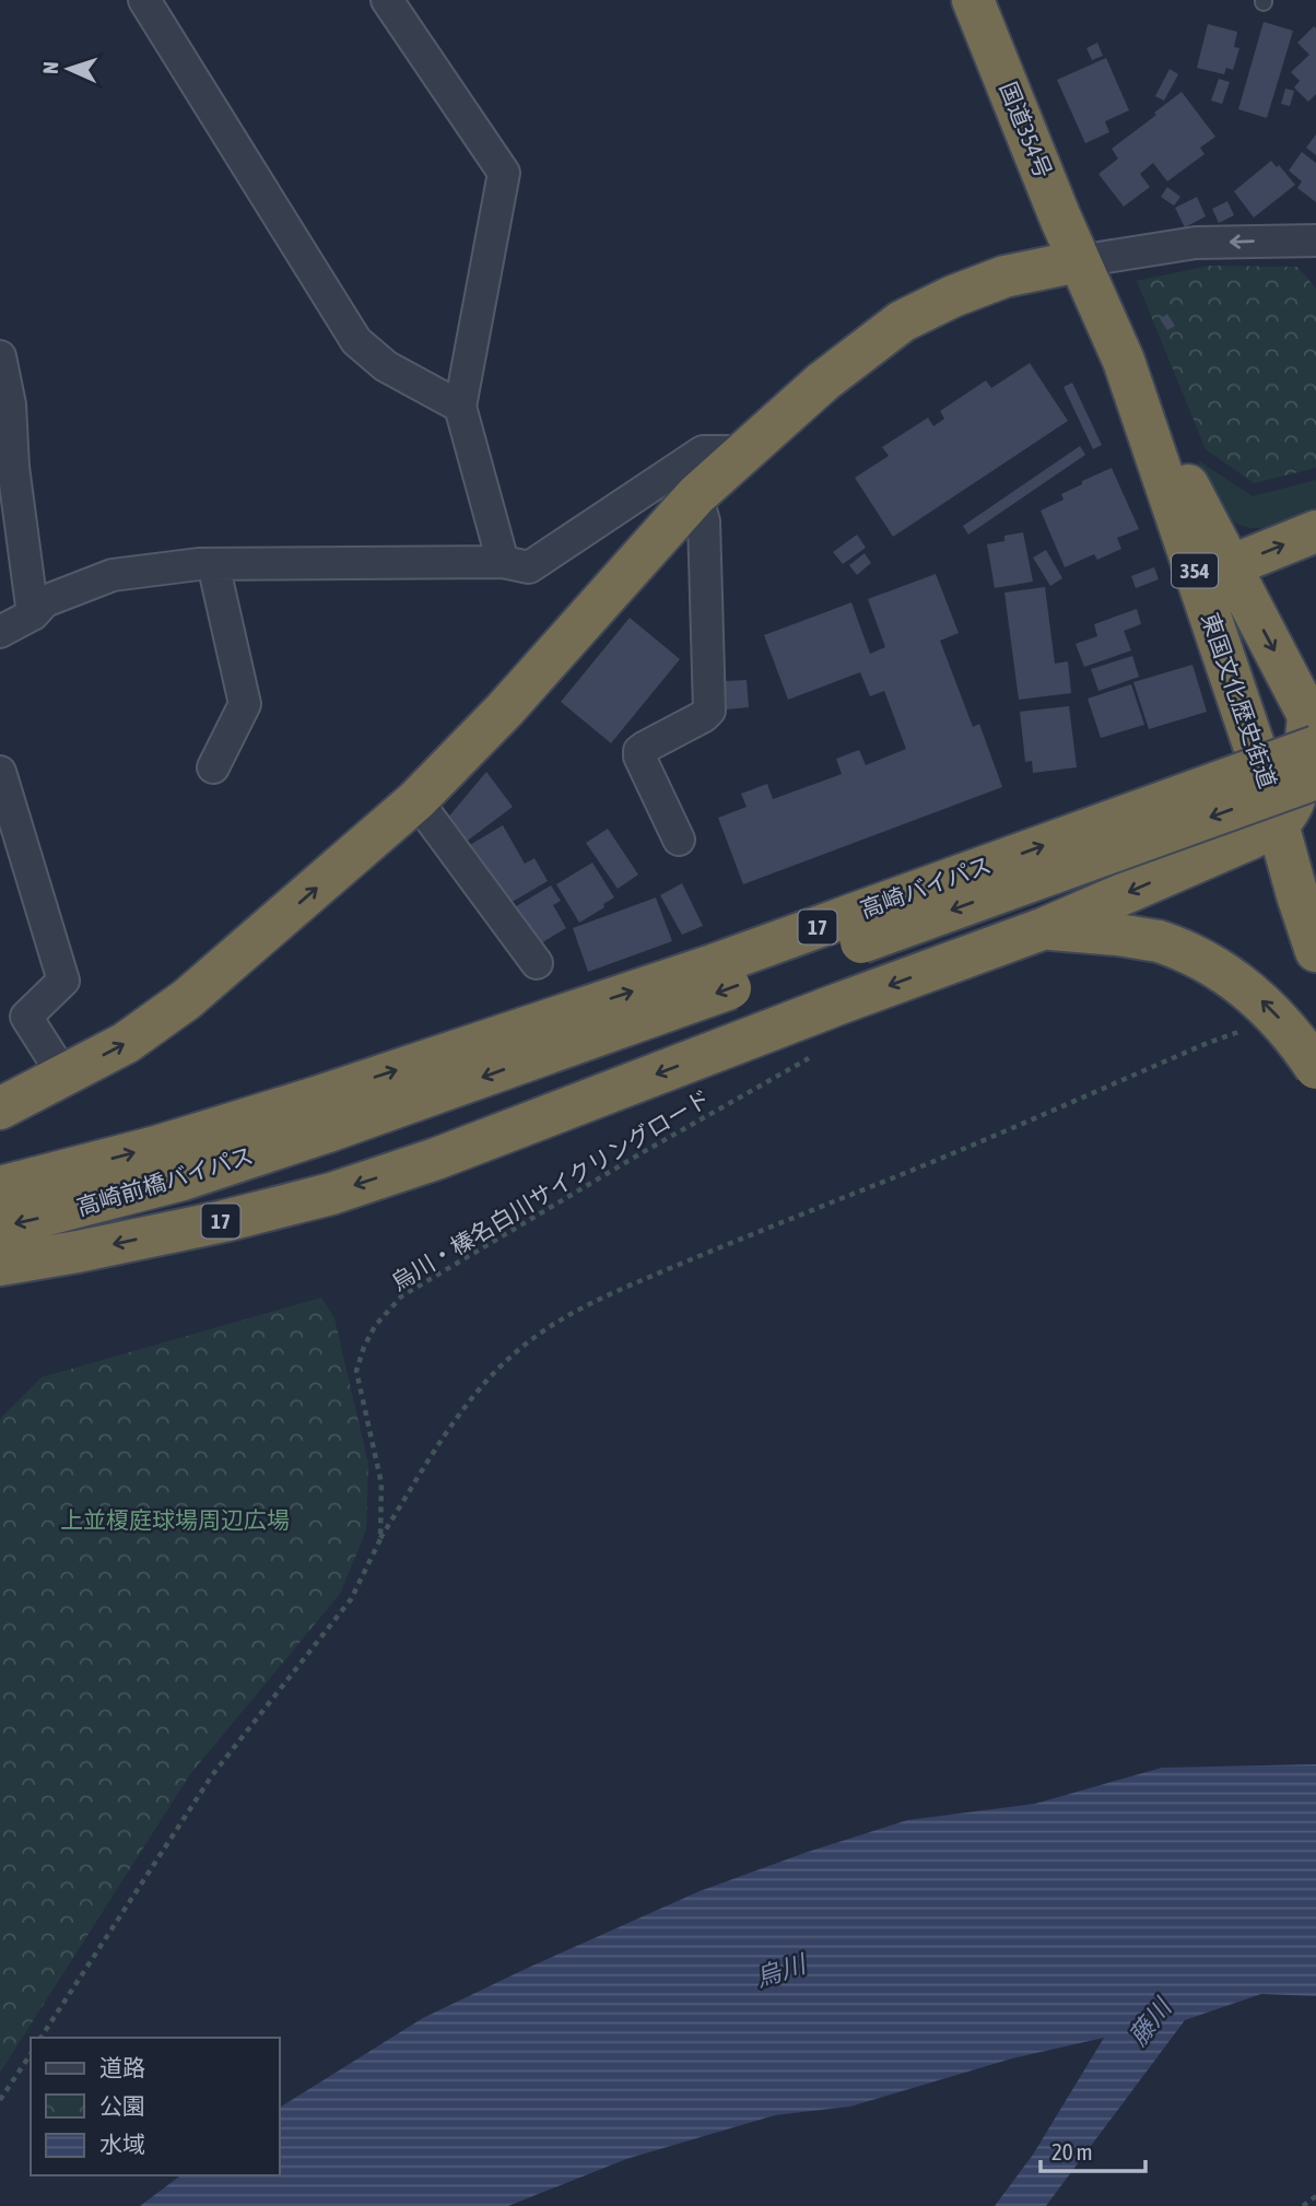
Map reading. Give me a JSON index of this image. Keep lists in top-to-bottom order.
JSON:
{
  "streets": {
    "highway": [
      "国道354号",
      "354",
      "東国文化歴史街道",
      "高崎バイパス",
      "17",
      "高崎前橋バイパス"
    ],
    "path": ["烏川・榛名白川サイクリングロード"]
  },
  "crossings": [
    ["国道354号", "東国文化歴史街道"],
    ["東国文化歴史街道", "高崎バイパス"],
    ["東国文化歴史街道", "17"],
    ["高崎バイパス", "高崎前橋バイパス"]
  ],
  "water": ["烏川", "藤川"],
  "parks": ["上並榎庭球場周辺広場"],
  "legend": ["道路", "公園", "水域"],
  "scale_bar": "20 m",
  "north": "left"
}
